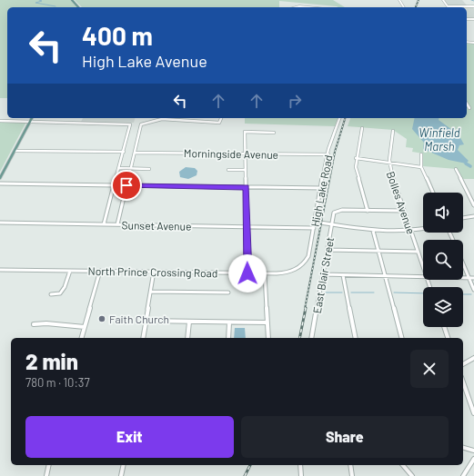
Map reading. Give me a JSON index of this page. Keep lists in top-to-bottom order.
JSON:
{
  "streets": {
    "street": [
      "Morningside Avenue",
      "High Lake Road",
      "Bolles Avenue",
      "Sunset Avenue",
      "North Prince Crossing Road",
      "East Blair Street"
    ]
  },
  "crossings": [
    ["Morningside Avenue", "High Lake Road"],
    ["High Lake Road", "Sunset Avenue"],
    ["High Lake Road", "North Prince Crossing Road"]
  ],
  "water": ["Winfield Marsh"],
  "places": ["Faith Church"],
  "page": {
    "turn": ["400 m", "High Lake Avenue"],
    "heading": ["2 min", "780 m · 10:37"],
    "buttons": ["Exit", "Share"]
  }
}
